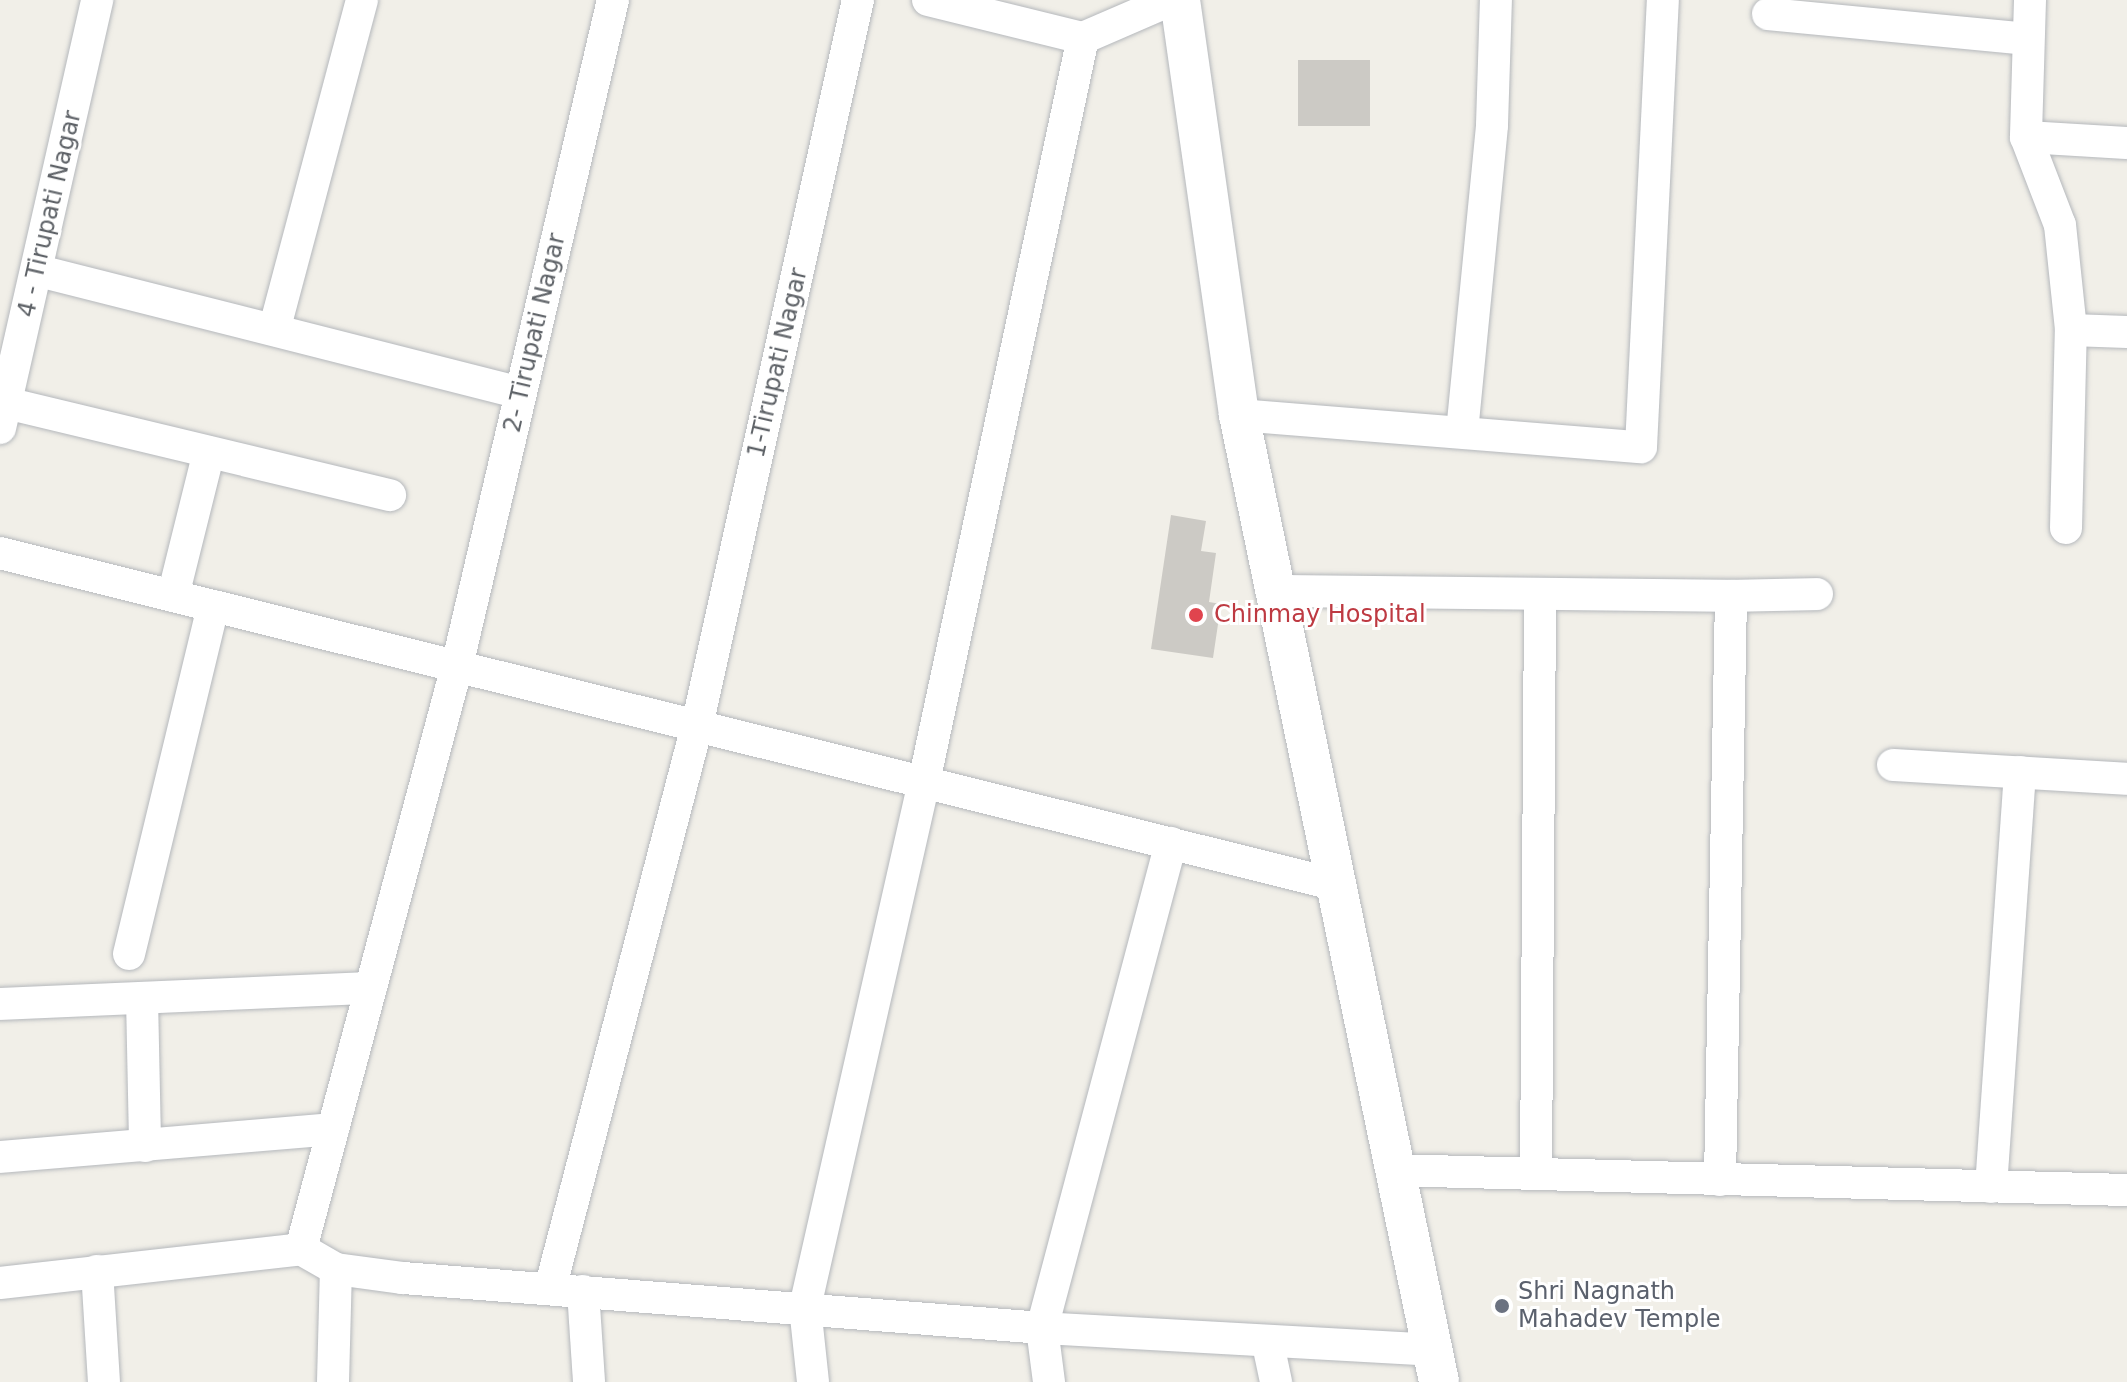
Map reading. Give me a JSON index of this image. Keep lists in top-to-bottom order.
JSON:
{
  "streets": {
    "street": ["4 - Tirupati Nagar", "2- Tirupati Nagar", "1-Tirupati Nagar"]
  },
  "places": ["Chinmay Hospital", "Shri Nagnath Mahadev Temple"]
}
